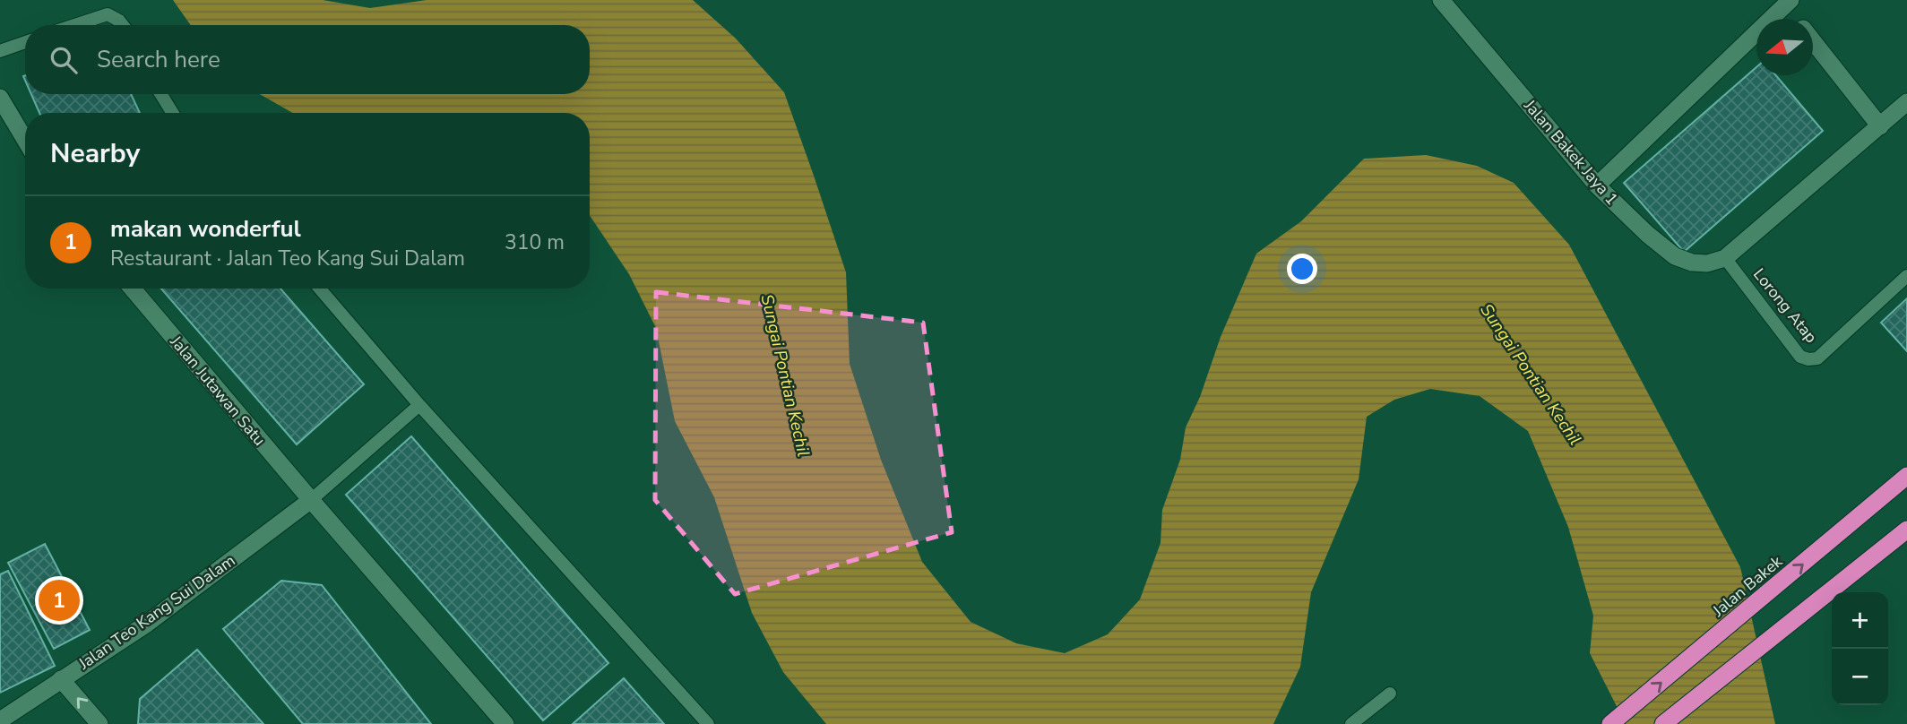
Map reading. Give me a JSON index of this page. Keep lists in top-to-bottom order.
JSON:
{
  "streets": {
    "highway": ["Jalan Bakek"],
    "street": ["Jalan Bakek Jaya 1", "Jalan Jutawan Satu", "Jalan Teo Kang Sui Dalam"],
    "lane": ["Lorong Atap"]
  },
  "crossings": [
    ["Jalan Bakek Jaya 1", "Lorong Atap"],
    ["Jalan Jutawan Satu", "Jalan Teo Kang Sui Dalam"]
  ],
  "water": ["Sungai Pontian Kechil"],
  "north": "left",
  "page": {
    "search": "Search here",
    "heading": "Nearby",
    "list": [
      {
        "mark": "1",
        "name": "makan wonderful",
        "note": "Restaurant · Jalan Teo Kang Sui Dalam",
        "value": "310 m"
      }
    ],
    "pins": "1",
    "map_buttons": ["+", "−"]
  }
}
